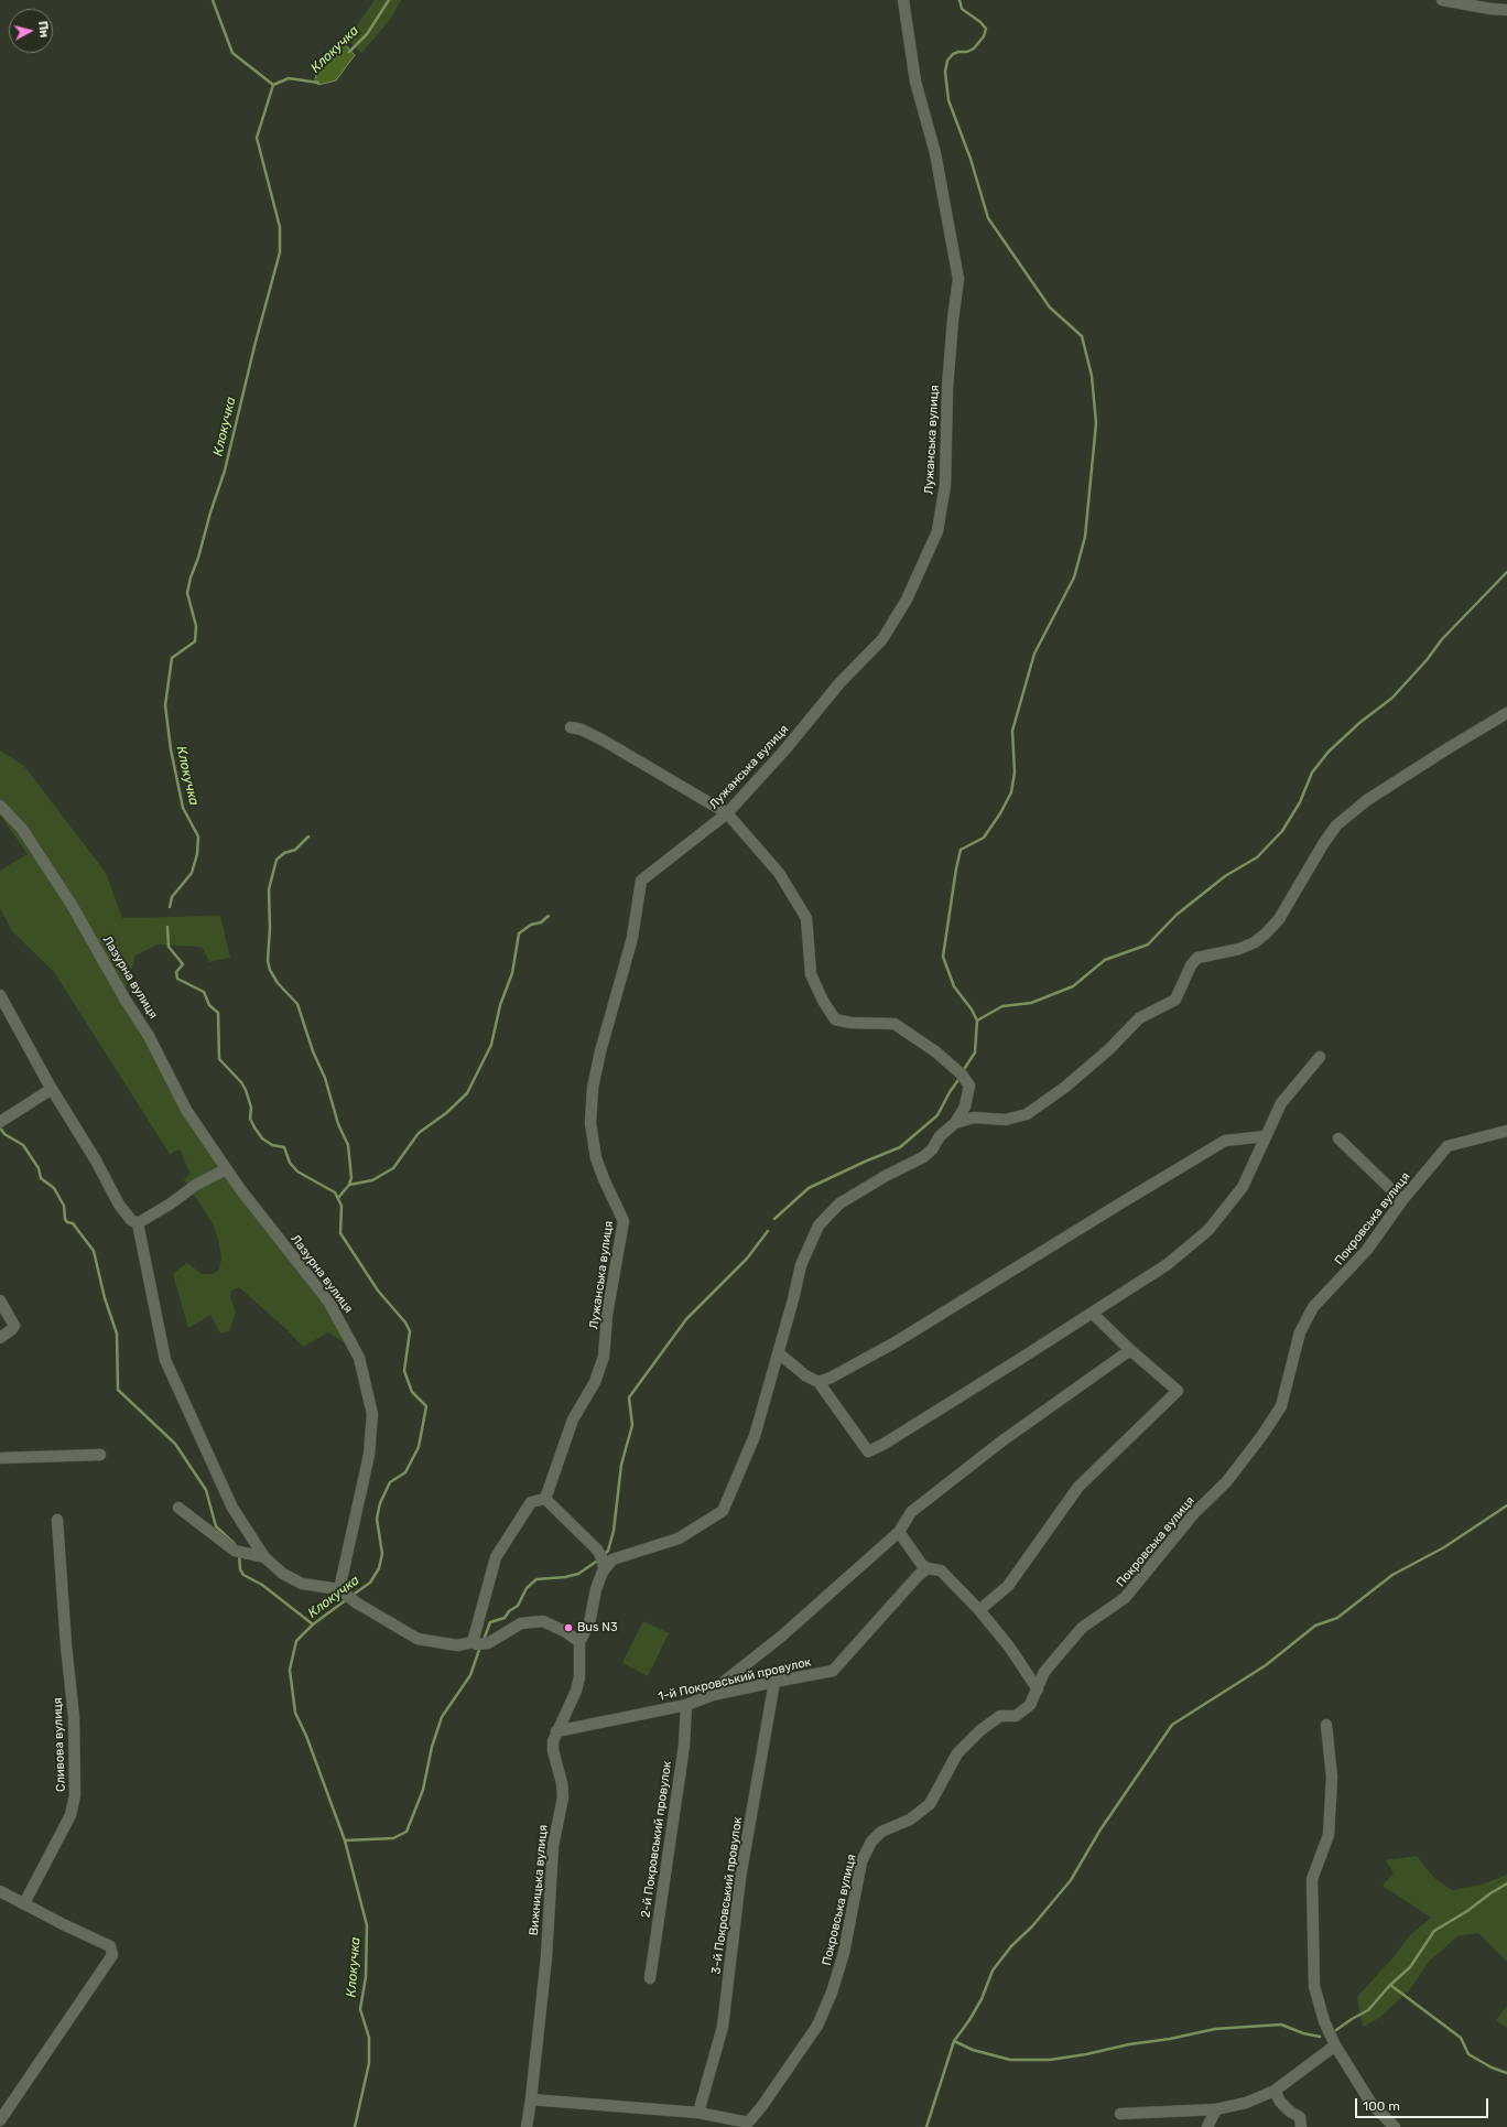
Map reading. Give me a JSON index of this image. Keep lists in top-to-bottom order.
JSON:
{
  "streets": {
    "street": [
      "Лужанська вулиця",
      "Лазурна вулиця",
      "Покровська вулиця",
      "1-й Покровський провулок",
      "Сливова вулиця",
      "2-й Покровський провулок",
      "Вижницька вулиця",
      "3-й Покровський провулок"
    ]
  },
  "crossings": [
    ["Покровська вулиця", "Вижницька вулиця"],
    ["Покровська вулиця", "3-й Покровський провулок"],
    ["1-й Покровський провулок", "2-й Покровський провулок"],
    ["1-й Покровський провулок", "Вижницька вулиця"],
    ["1-й Покровський провулок", "3-й Покровський провулок"]
  ],
  "water": ["Клокучка"],
  "places": ["Bus N3"],
  "scale_bar": "100 m",
  "north": "right"
}
